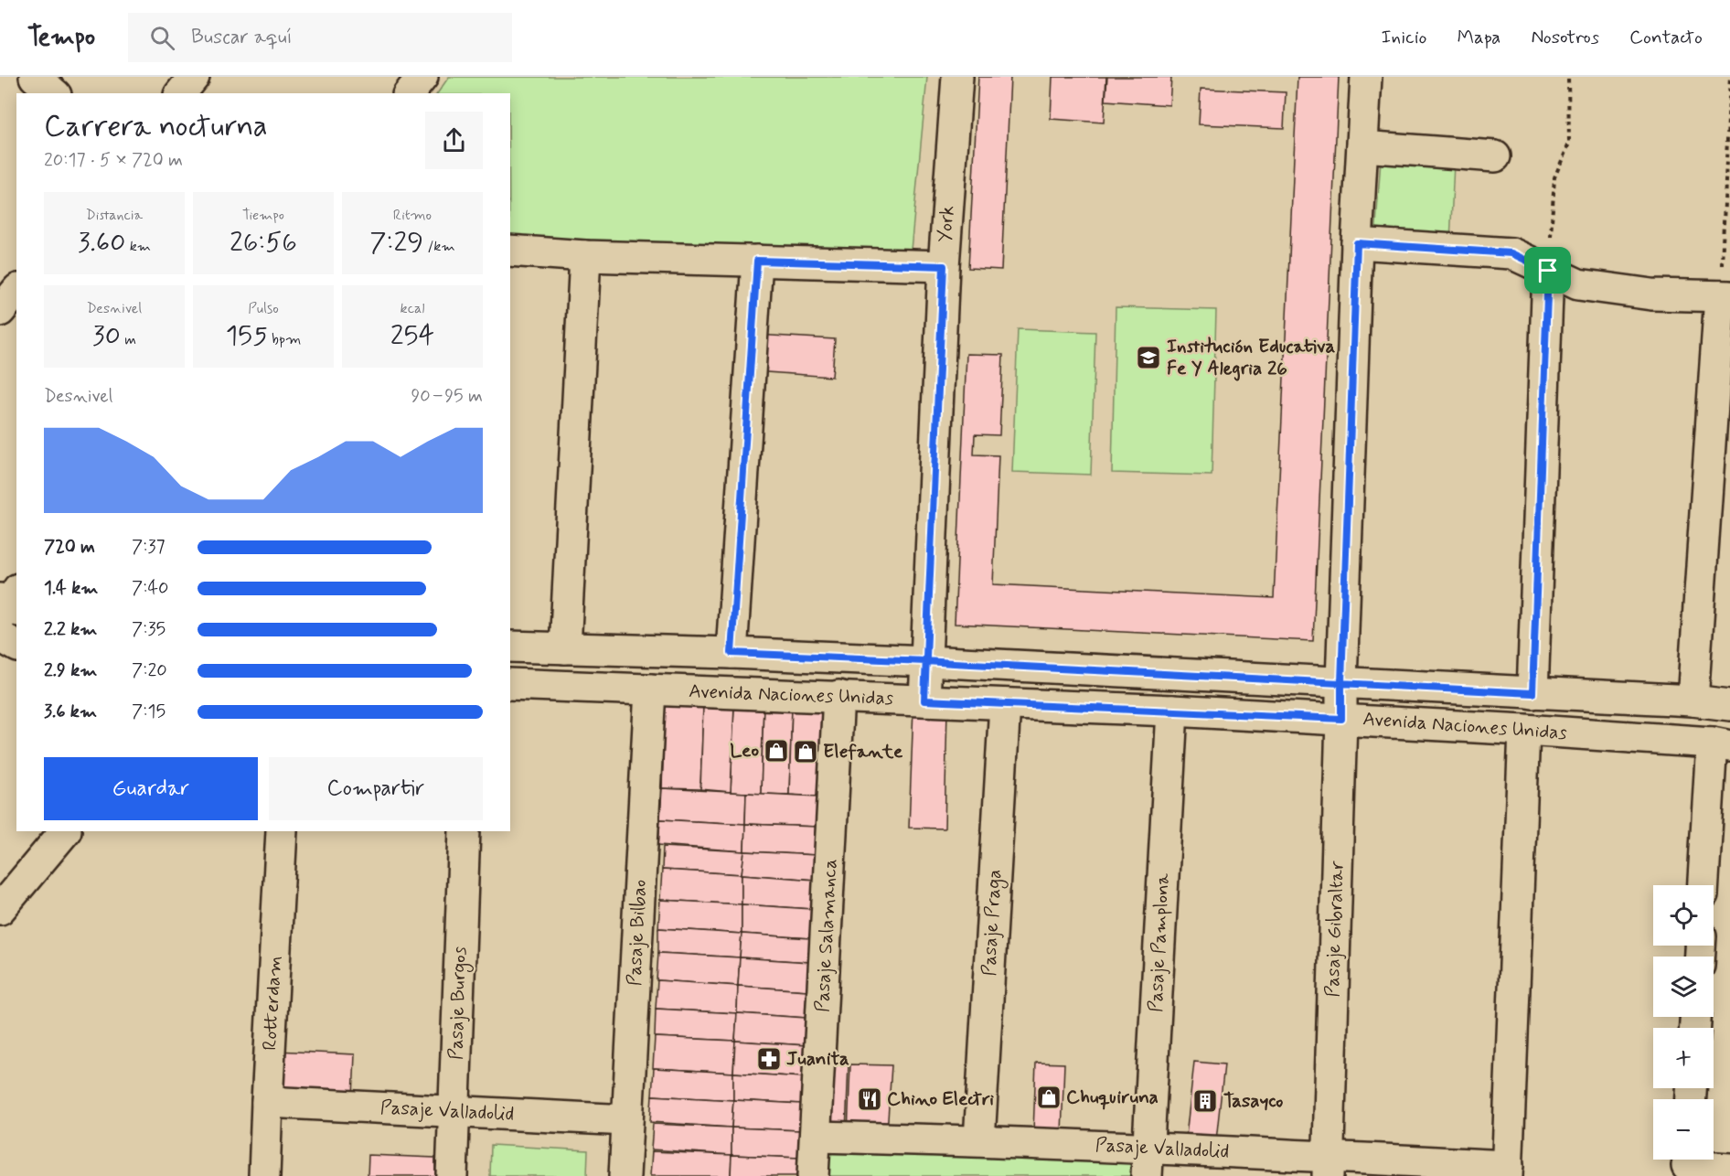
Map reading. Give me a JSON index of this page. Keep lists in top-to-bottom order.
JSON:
{
  "streets": {
    "street": [
      "York",
      "Avenida Naciones Unidas",
      "Pasaje Praga",
      "Pasaje Gibraltar",
      "Pasaje Bilbao",
      "Pasaje Salamanca",
      "Pasaje Pamplona",
      "Rotterdam",
      "Pasaje Burgos",
      "Pasaje Valladolid"
    ]
  },
  "crossings": [
    ["York", "Avenida Naciones Unidas"],
    ["Avenida Naciones Unidas", "Pasaje Praga"],
    ["Avenida Naciones Unidas", "Pasaje Gibraltar"],
    ["Avenida Naciones Unidas", "Pasaje Bilbao"],
    ["Avenida Naciones Unidas", "Pasaje Salamanca"],
    ["Avenida Naciones Unidas", "Pasaje Pamplona"],
    ["Pasaje Praga", "Pasaje Valladolid"],
    ["Pasaje Gibraltar", "Pasaje Valladolid"],
    ["Pasaje Bilbao", "Pasaje Valladolid"],
    ["Pasaje Salamanca", "Pasaje Valladolid"],
    ["Pasaje Pamplona", "Pasaje Valladolid"],
    ["Rotterdam", "Pasaje Valladolid"],
    ["Pasaje Burgos", "Pasaje Valladolid"]
  ],
  "places": {
    "school or university": ["Institución Educativa Fe Y Alegria 26"],
    "shop": ["Leo", "Elefante", "Chuquiruna"],
    "pharmacy": ["Juanita"],
    "restaurant": ["Chino Electri"],
    "building": ["Tasayco"]
  },
  "page": {
    "header": "Tempo",
    "search": "Buscar aquí",
    "nav": [
      "Inicio",
      "Mapa",
      "Nosotros",
      "Contacto"
    ],
    "heading": ["Carrera nocturna", "20:17 · 5 × 720 m"],
    "stats": [
      ["Distancia", "3.60 km"],
      ["Tiempo", "26:56"],
      ["Ritmo", "7:29 /km"],
      ["Desnivel", "30 m"],
      ["Pulso", "155 bpm"],
      ["kcal", "254"]
    ],
    "chart": ["Desnivel", "90–95 m"],
    "list": [
      {
        "name": "720 m",
        "note": "7:37"
      },
      {
        "name": "1.4 km",
        "note": "7:40"
      },
      {
        "name": "2.2 km",
        "note": "7:35"
      },
      {
        "name": "2.9 km",
        "note": "7:20"
      },
      {
        "name": "3.6 km",
        "note": "7:15"
      }
    ],
    "buttons": ["Guardar", "Compartir"],
    "map_buttons": ["+", "−"]
  }
}
